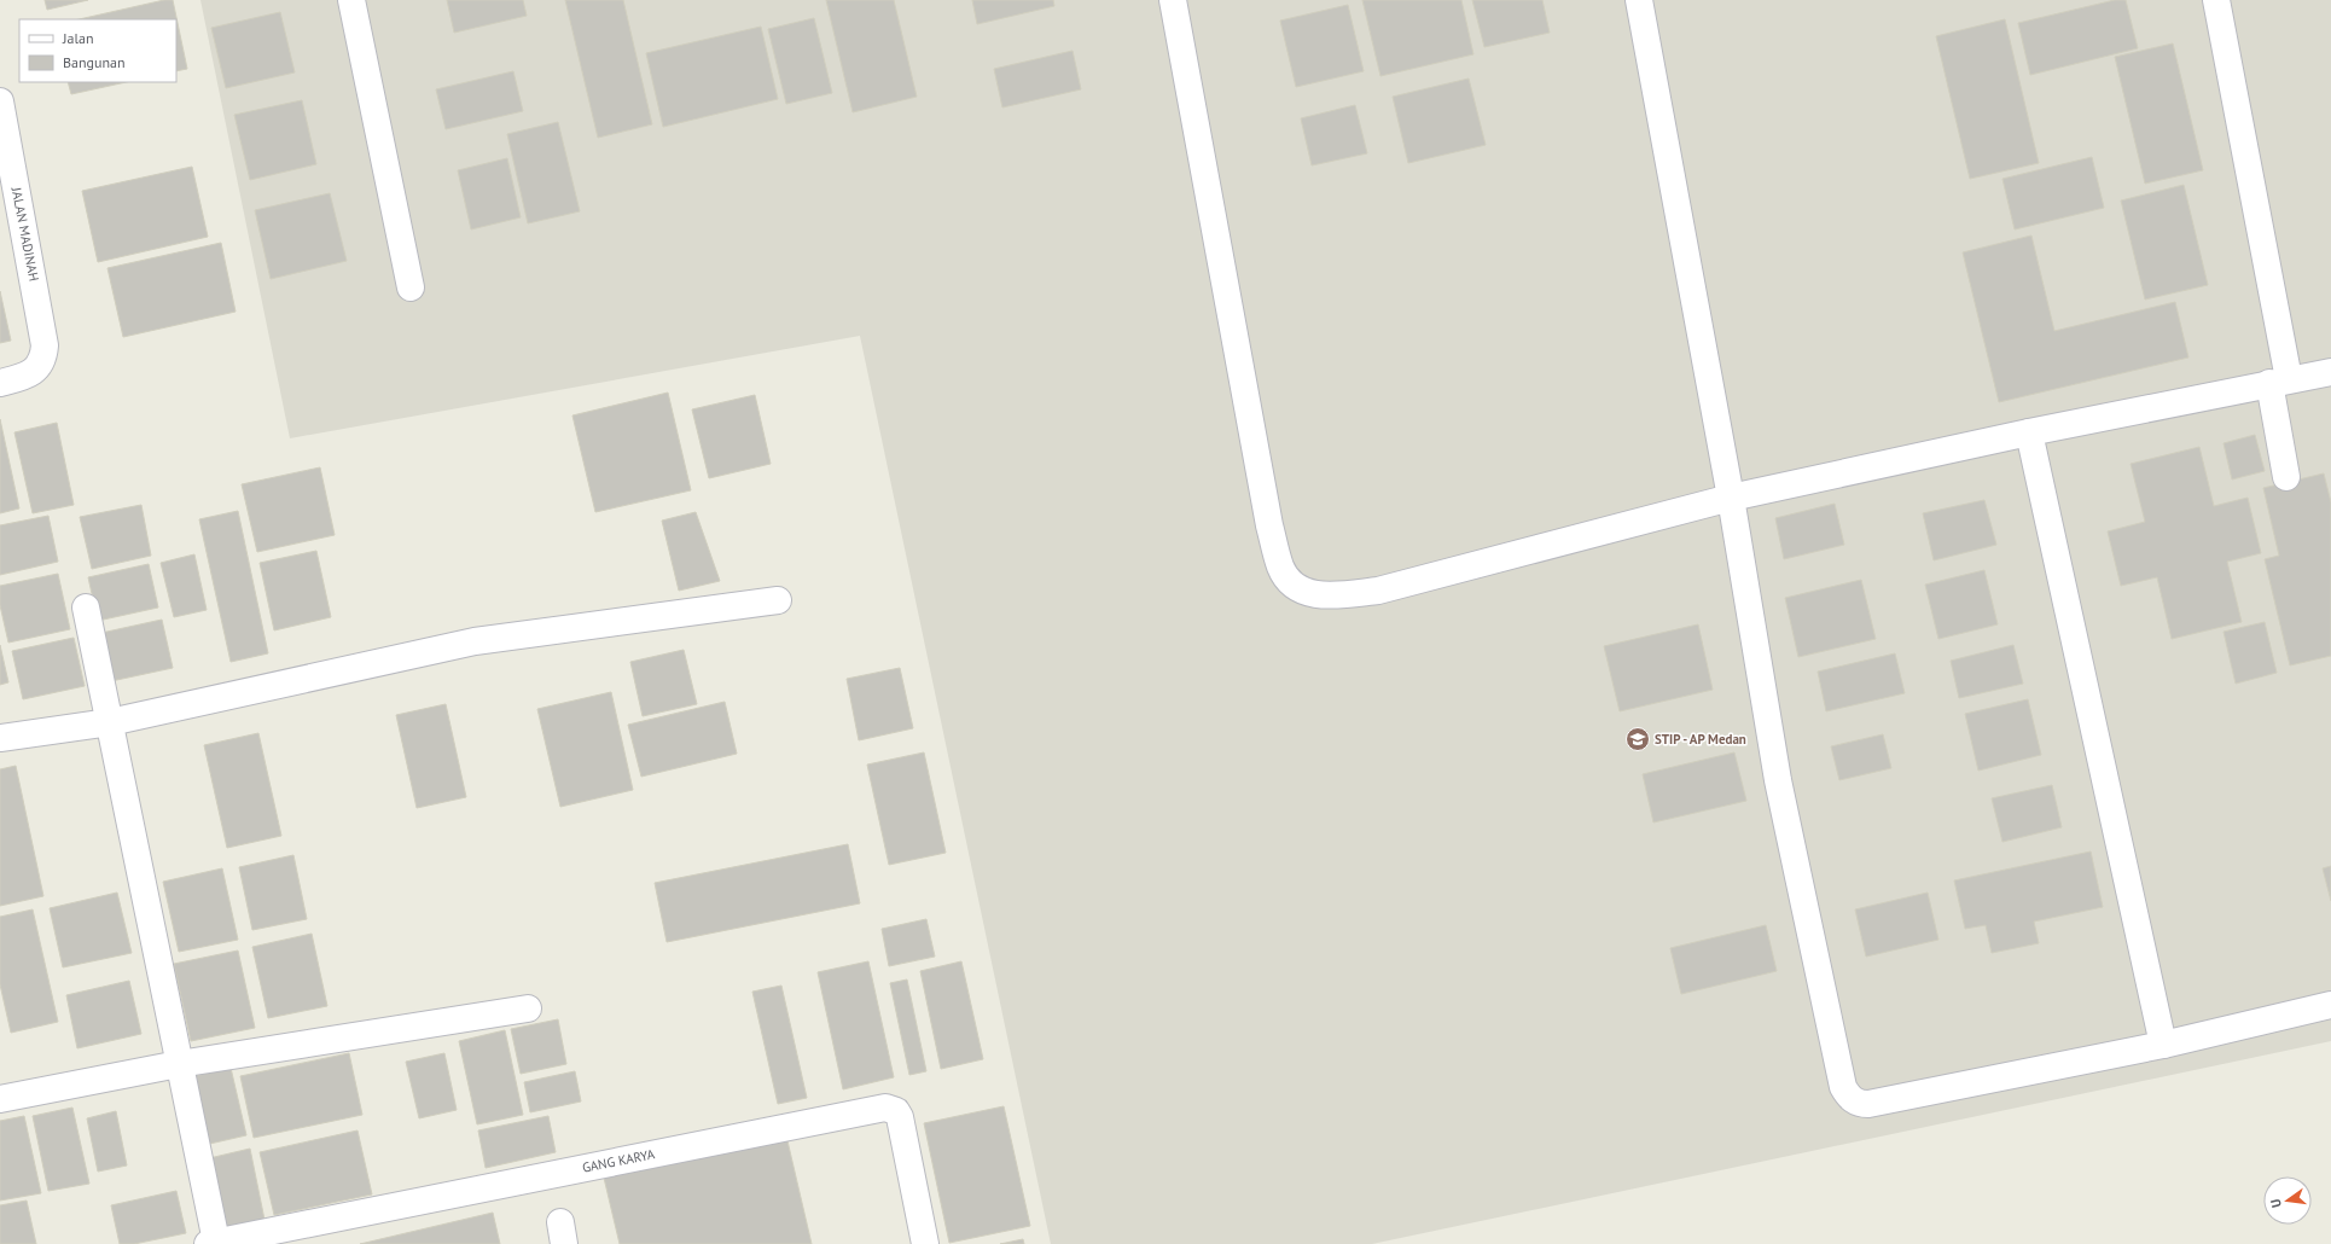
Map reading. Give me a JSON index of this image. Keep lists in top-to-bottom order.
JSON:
{
  "streets": {
    "street": ["JALAN MADINAH", "GANG KARYA"]
  },
  "places": {
    "school or university": ["STIP - AP Medan"]
  },
  "legend": ["Jalan", "Bangunan"],
  "north": "left"
}
